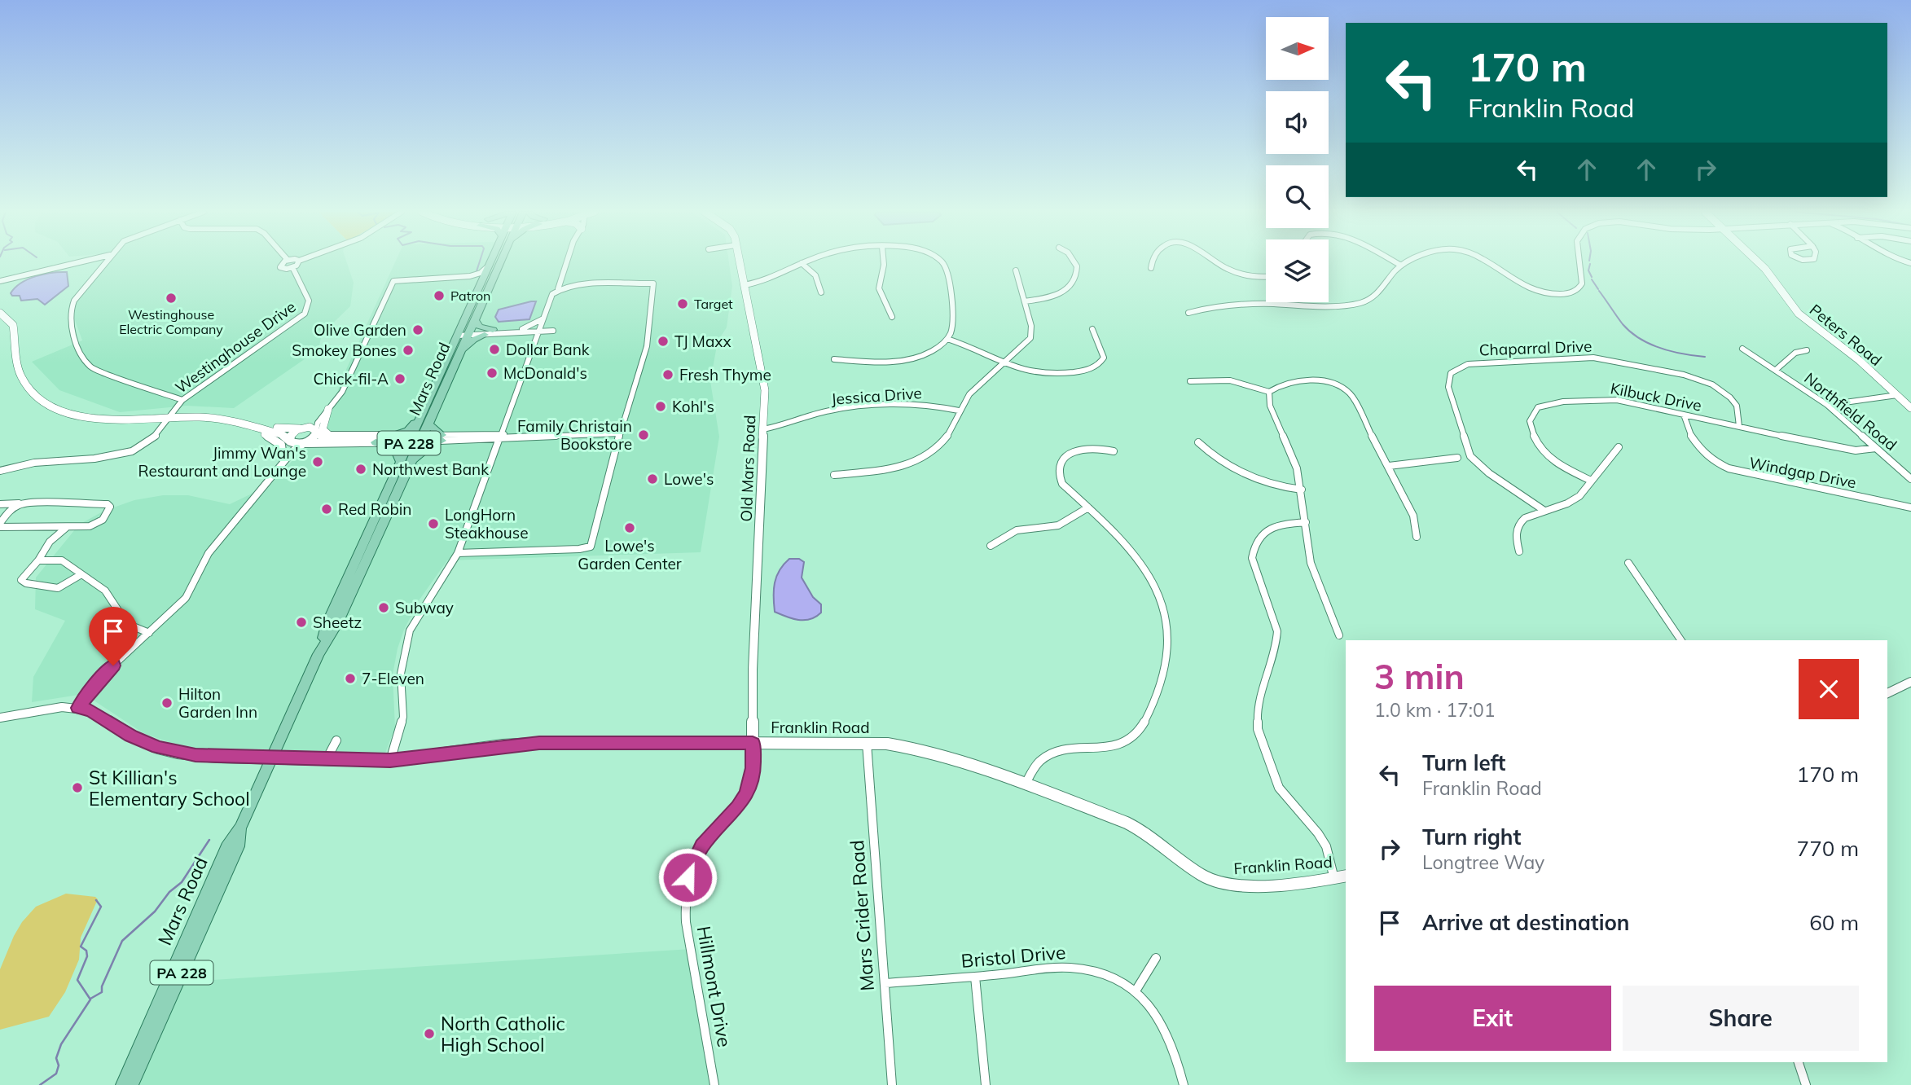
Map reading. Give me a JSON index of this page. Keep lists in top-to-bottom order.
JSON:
{
  "streets": {
    "main road": ["Mars Road", "PA 228"],
    "street": [
      "Peters Road",
      "Westinghouse Drive",
      "Chaparral Drive",
      "Jessica Drive",
      "Kilbuck Drive",
      "Northfield Road",
      "Old Mars Road",
      "Windgap Drive",
      "Franklin Road",
      "Mars Crider Road",
      "Bristol Drive",
      "Hillmont Drive"
    ]
  },
  "crossings": [
    ["Chaparral Drive", "Kilbuck Drive"],
    ["Mars Road", "Franklin Road"],
    ["Jessica Drive", "Old Mars Road"],
    ["Kilbuck Drive", "Northfield Road"],
    ["Kilbuck Drive", "Windgap Drive"],
    ["Old Mars Road", "Franklin Road"],
    ["Old Mars Road", "Hillmont Drive"],
    ["Franklin Road", "Mars Crider Road"],
    ["Franklin Road", "Hillmont Drive"],
    ["Mars Crider Road", "Bristol Drive"]
  ],
  "places": [
    "Patron",
    "Westinghouse Electric Company",
    "Target",
    "Olive Garden",
    "TJ Maxx",
    "Dollar Bank",
    "Smokey Bones",
    "McDonald's",
    "Fresh Thyme",
    "Chick-fil-A",
    "Kohl's",
    "Family Christain Bookstore",
    "Jimmy Wan's Restaurant and Lounge",
    "Northwest Bank",
    "Lowe's",
    "Red Robin",
    "LongHorn Steakhouse",
    "Lowe's Garden Center",
    "Subway",
    "Sheetz",
    "7-Eleven",
    "Hilton Garden Inn",
    "St Killian's Elementary School",
    "North Catholic High School"
  ],
  "north": "right",
  "page": {
    "turn": ["170 m", "Franklin Road"],
    "heading": ["3 min", "1.0 km · 17:01"],
    "list": [
      {
        "name": "Turn left",
        "note": "Franklin Road",
        "value": "170 m"
      },
      {
        "name": "Turn right",
        "note": "Longtree Way",
        "value": "770 m"
      },
      {
        "name": "Arrive at destination",
        "value": "60 m"
      }
    ],
    "buttons": ["Exit", "Share"]
  }
}
